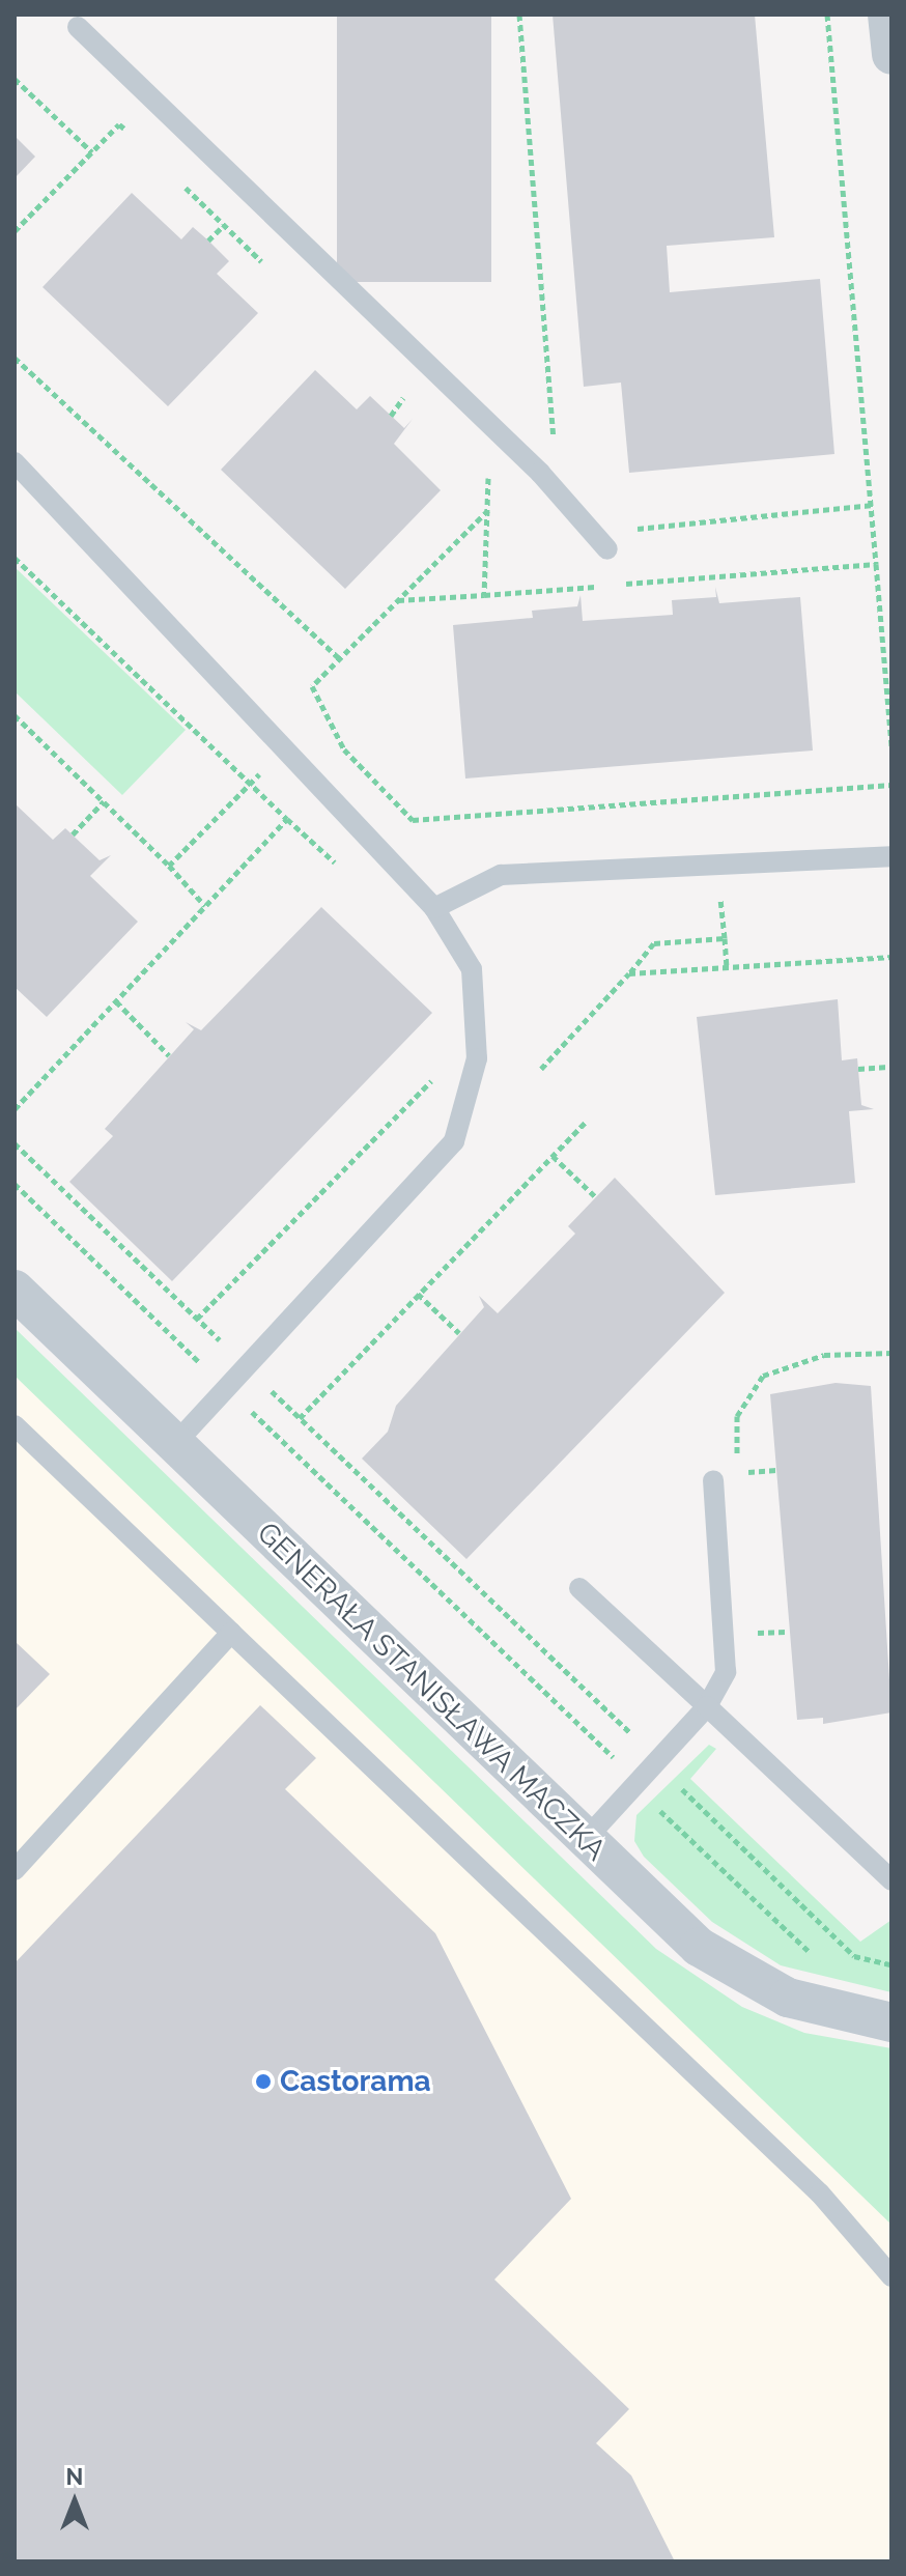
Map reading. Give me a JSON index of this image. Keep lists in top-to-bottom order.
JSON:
{
  "streets": {
    "street": ["GENERAŁA STANISŁAWA MACZKA"]
  },
  "places": ["Castorama"],
  "north": "top"
}
